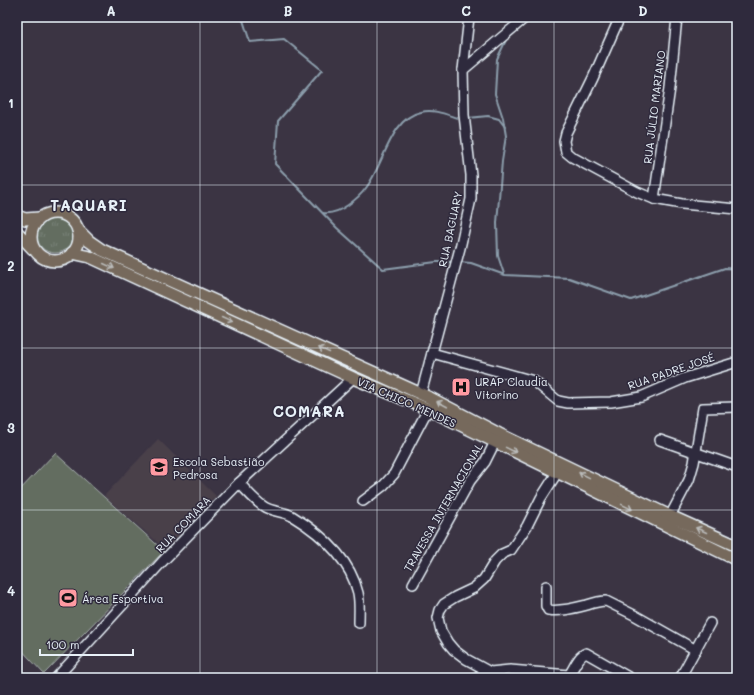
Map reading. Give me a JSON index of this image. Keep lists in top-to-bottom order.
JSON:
{
  "streets": {
    "main road": ["VIA CHICO MENDES"],
    "street": [
      "RUA JÚLIO MARIANO",
      "RUA BAGUARY",
      "RUA PADRE JOSÉ",
      "TRAVESSA INTERNACIONAL",
      "RUA COMARA"
    ]
  },
  "crossings": [
    ["RUA BAGUARY", "RUA PADRE JOSÉ"],
    ["RUA BAGUARY", "VIA CHICO MENDES"],
    ["VIA CHICO MENDES", "TRAVESSA INTERNACIONAL"],
    ["VIA CHICO MENDES", "RUA COMARA"]
  ],
  "districts": ["TAQUARI", "COMARA"],
  "places": {
    "hospital": ["URAP Claudia Vitorino"],
    "school or university": ["Escola Sebastião Pedrosa"],
    "sports": ["Área Esportiva"]
  },
  "scale_bar": "100 m",
  "grid": {
    "columns": [
      "A",
      "B",
      "C",
      "D"
    ],
    "rows": [
      "1",
      "2",
      "3",
      "4"
    ]
  }
}
